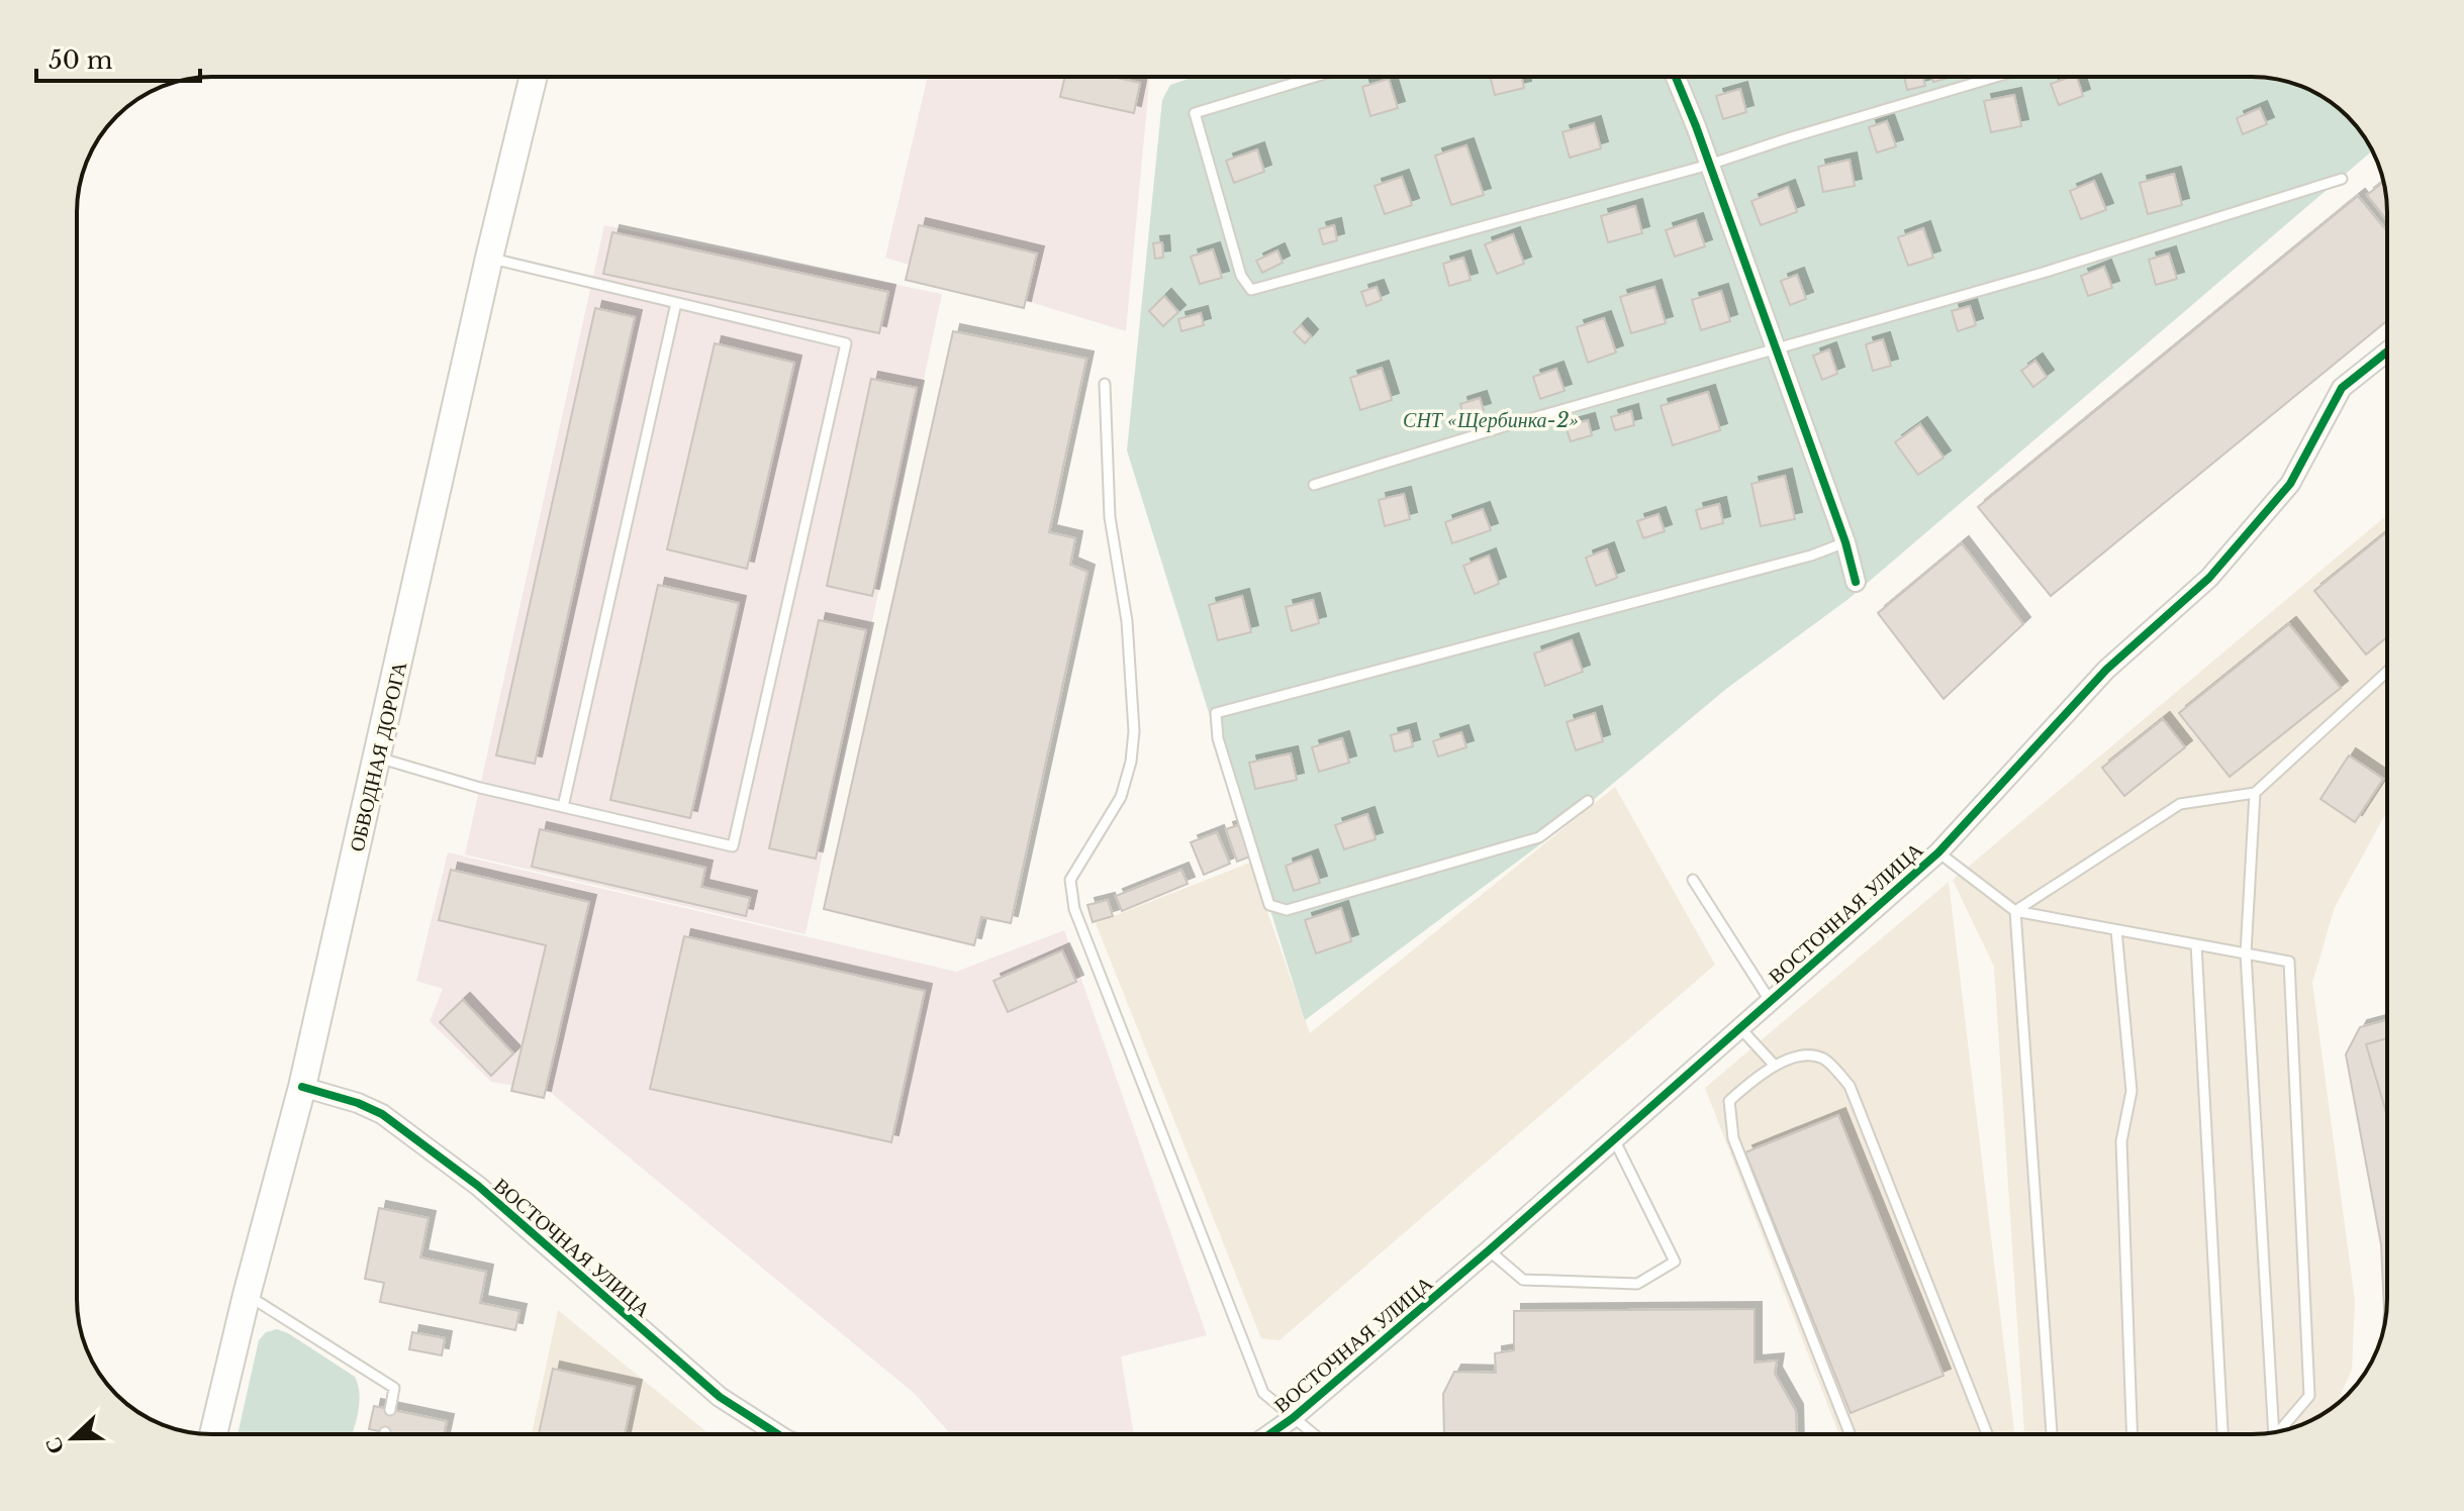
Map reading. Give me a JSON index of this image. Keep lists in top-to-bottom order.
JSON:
{
  "streets": {
    "main road": ["ОБВОДНАЯ ДОРОГА"],
    "street": ["ВОСТОЧНАЯ УЛИЦА"]
  },
  "crossings": [
    ["ОБВОДНАЯ ДОРОГА", "ВОСТОЧНАЯ УЛИЦА"]
  ],
  "parks": ["СНТ «Щербинка-2»"],
  "scale_bar": "50 m",
  "north": "left"
}
